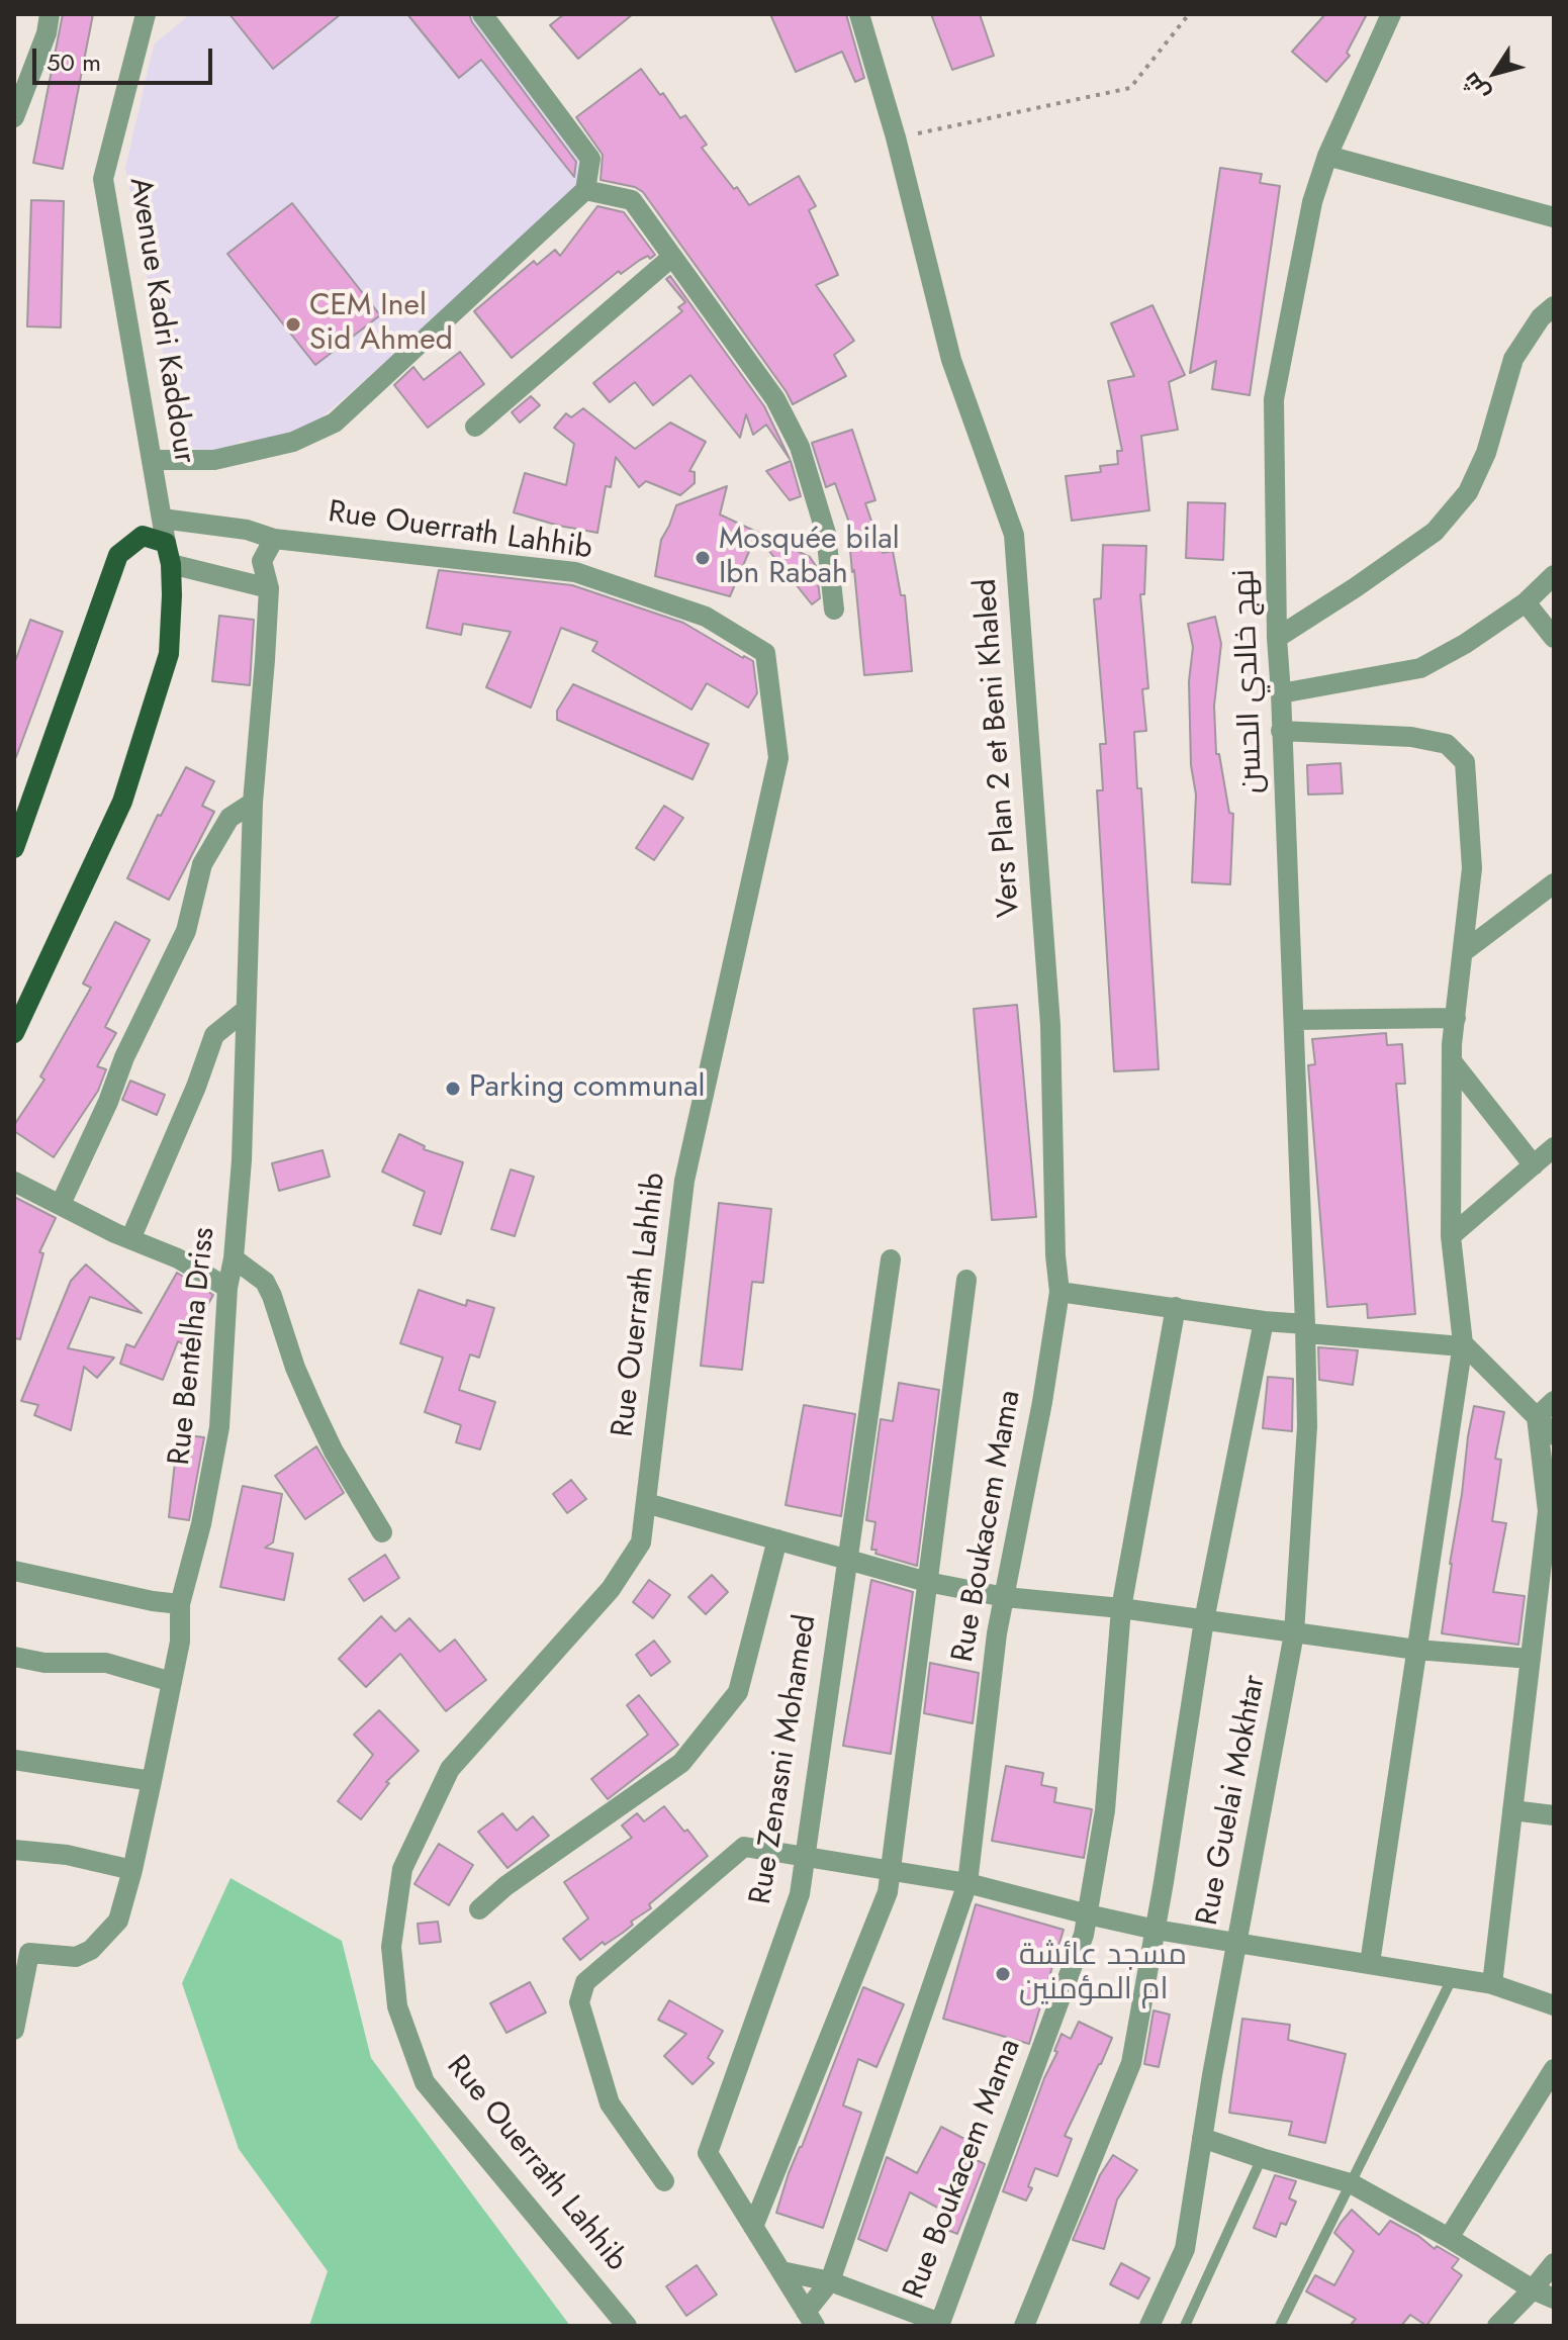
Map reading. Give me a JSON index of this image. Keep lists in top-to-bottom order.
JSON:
{
  "streets": {
    "street": [
      "Avenue Kadri Kaddour",
      "Rue Ouerrath Lahhib",
      "نهج خالدي الحسن",
      "Vers Plan 2 et Beni Khaled",
      "Rue Bentelha Driss",
      "Rue Boukacem Mama",
      "Rue Zenasni Mohamed",
      "Rue Guelai Mokhtar"
    ]
  },
  "crossings": [
    ["Rue Ouerrath Lahhib", "Rue Bentelha Driss"],
    ["نهج خالدي الحسن", "Rue Guelai Mokhtar"],
    ["Vers Plan 2 et Beni Khaled", "Rue Boukacem Mama"]
  ],
  "places": [
    "CEM Inel Sid Ahmed",
    "Mosquée bilal Ibn Rabah",
    "Parking communal",
    "مسجد عائشة ام المؤمنين"
  ],
  "scale_bar": "50 m",
  "north": "bottom left"
}
